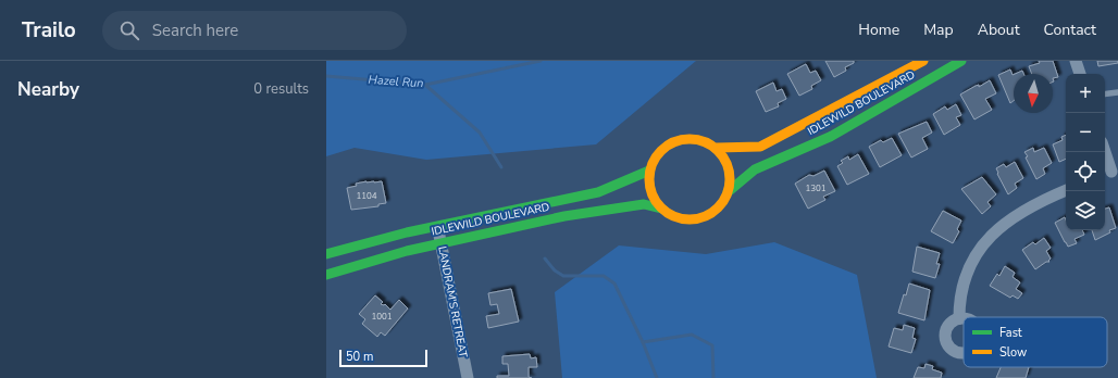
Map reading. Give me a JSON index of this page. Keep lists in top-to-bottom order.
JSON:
{
  "streets": {
    "street": ["IDLEWILD BOULEVARD", "LANDRAM'S RETREAT"]
  },
  "crossings": [
    ["IDLEWILD BOULEVARD", "LANDRAM'S RETREAT"]
  ],
  "water": ["Hazel Run"],
  "house_numbers": ["1301", "1104", "1001"],
  "legend": ["Fast", "Slow"],
  "scale_bar": "50 m",
  "north": "bottom",
  "page": {
    "header": "Trailo",
    "search": "Search here",
    "nav": [
      "Home",
      "Map",
      "About",
      "Contact"
    ],
    "heading": ["Nearby", "0 results"],
    "map_buttons": ["+", "−"],
    "scale": "50 m"
  }
}
